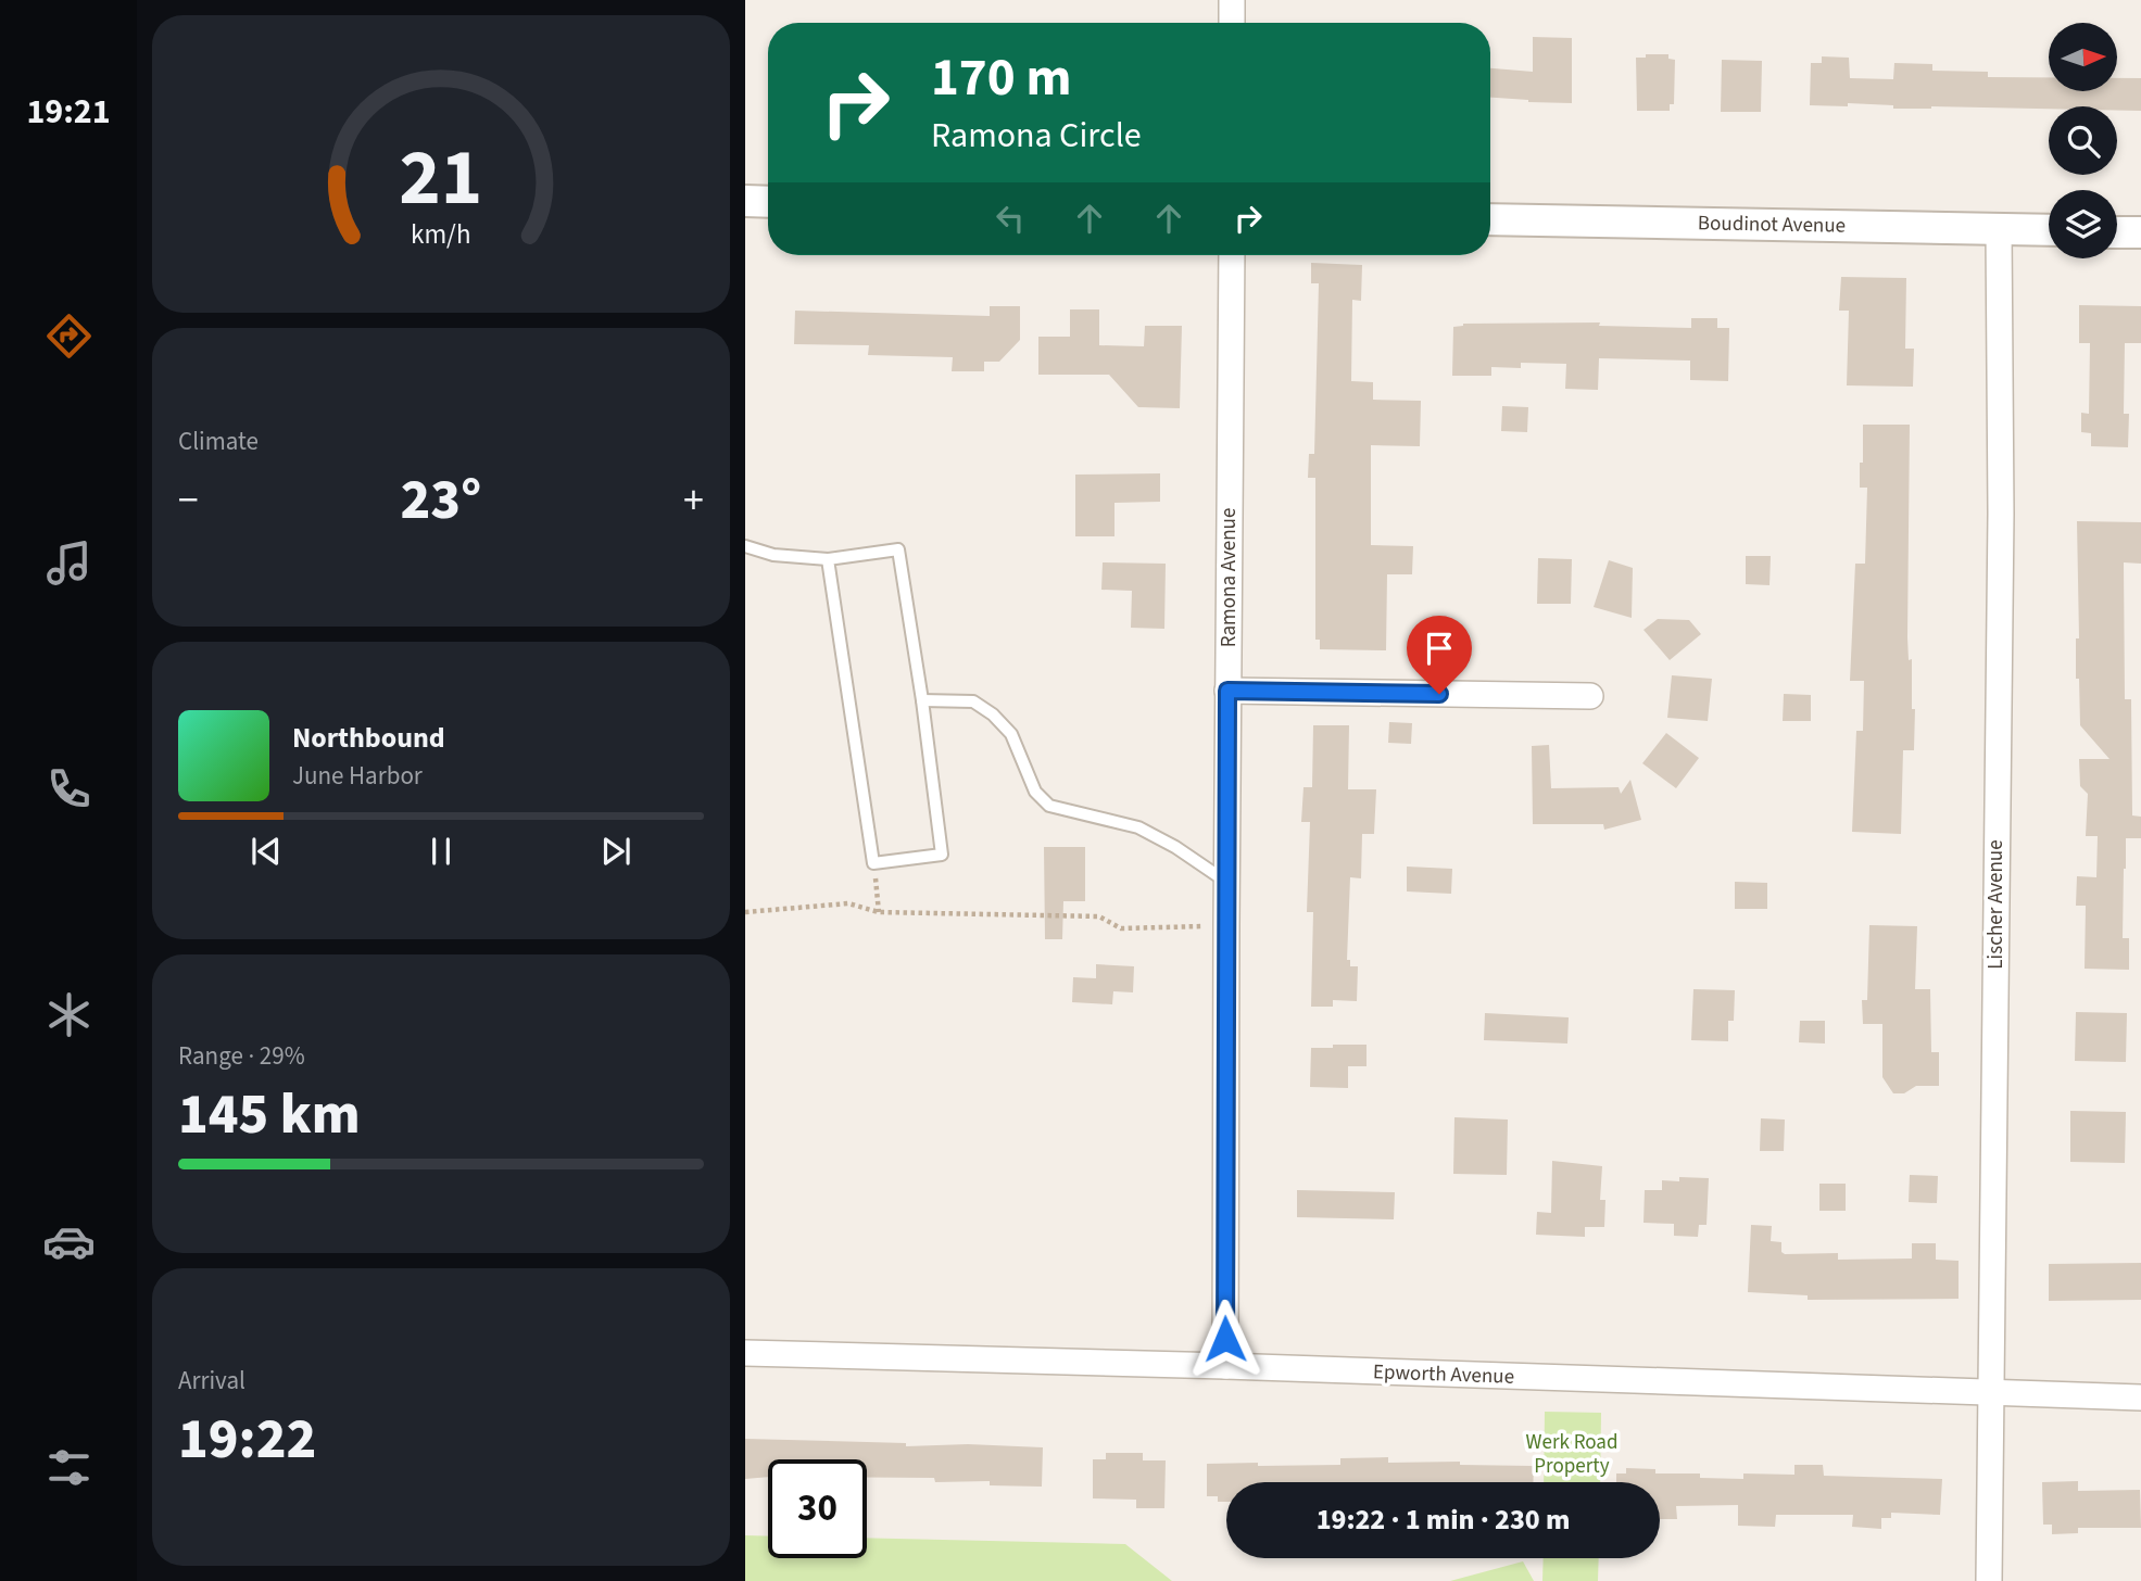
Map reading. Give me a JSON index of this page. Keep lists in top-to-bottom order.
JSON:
{
  "streets": {
    "street": [
      "Boudinot Avenue",
      "Ramona Avenue",
      "Lischer Avenue",
      "Epworth Avenue"
    ]
  },
  "crossings": [
    ["Boudinot Avenue", "Lischer Avenue"],
    ["Ramona Avenue", "Epworth Avenue"],
    ["Lischer Avenue", "Epworth Avenue"]
  ],
  "parks": ["Werk Road Property"],
  "north": "right",
  "page": {
    "tabs": "19:21",
    "turn": ["170 m", "Ramona Circle"],
    "tile": [
      "Climate",
      ["Range · 29%", "145 km"],
      ["Arrival", "19:22"]
    ],
    "heat": ["−", "23°", "+"],
    "song": ["Northbound", "June Harbor"],
    "limit": "30",
    "trip": "19:22 · 1 min · 230 m",
    "gauge": ["21", "km/h"]
  }
}
